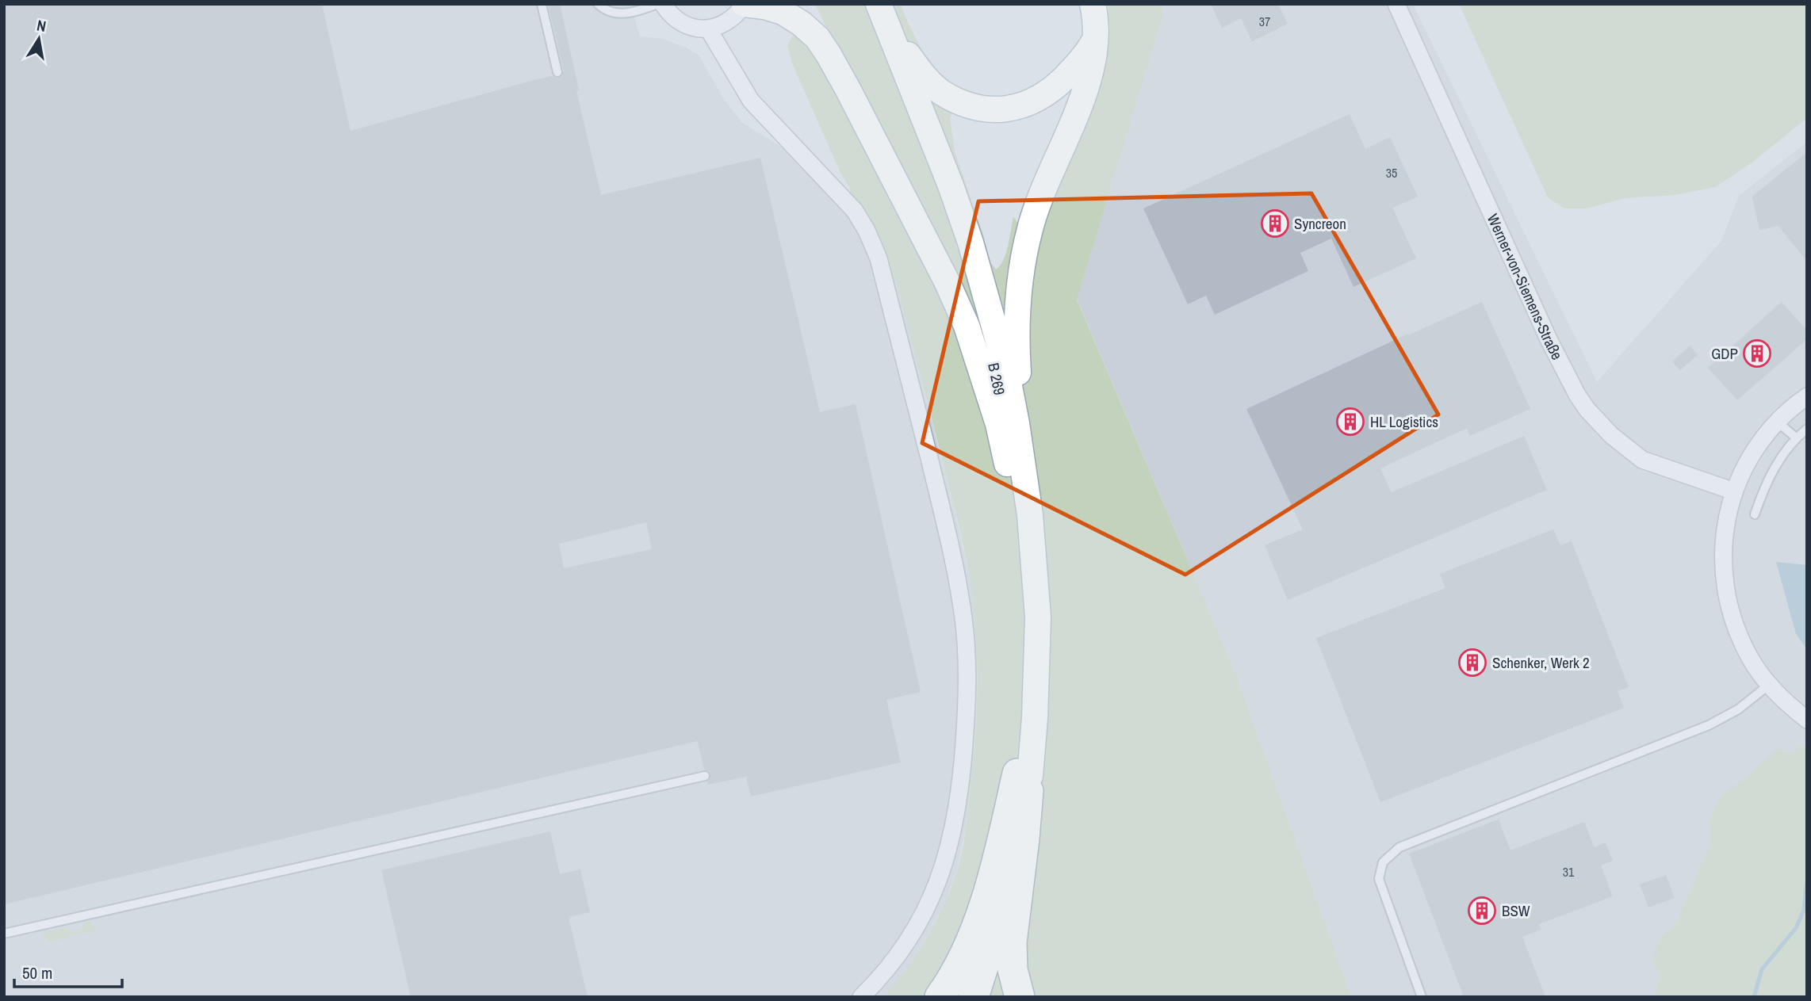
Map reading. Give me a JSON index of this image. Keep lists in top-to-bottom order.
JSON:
{
  "streets": {
    "main road": ["B 269"],
    "street": ["Werner-von-Siemens-Straße"]
  },
  "places": {
    "building": [
      "Syncreon",
      "GDP",
      "HL Logistics",
      "Schenker, Werk 2",
      "BSW"
    ]
  },
  "house_numbers": ["37", "35", "31"],
  "scale_bar": "50 m",
  "north": "top"
}
